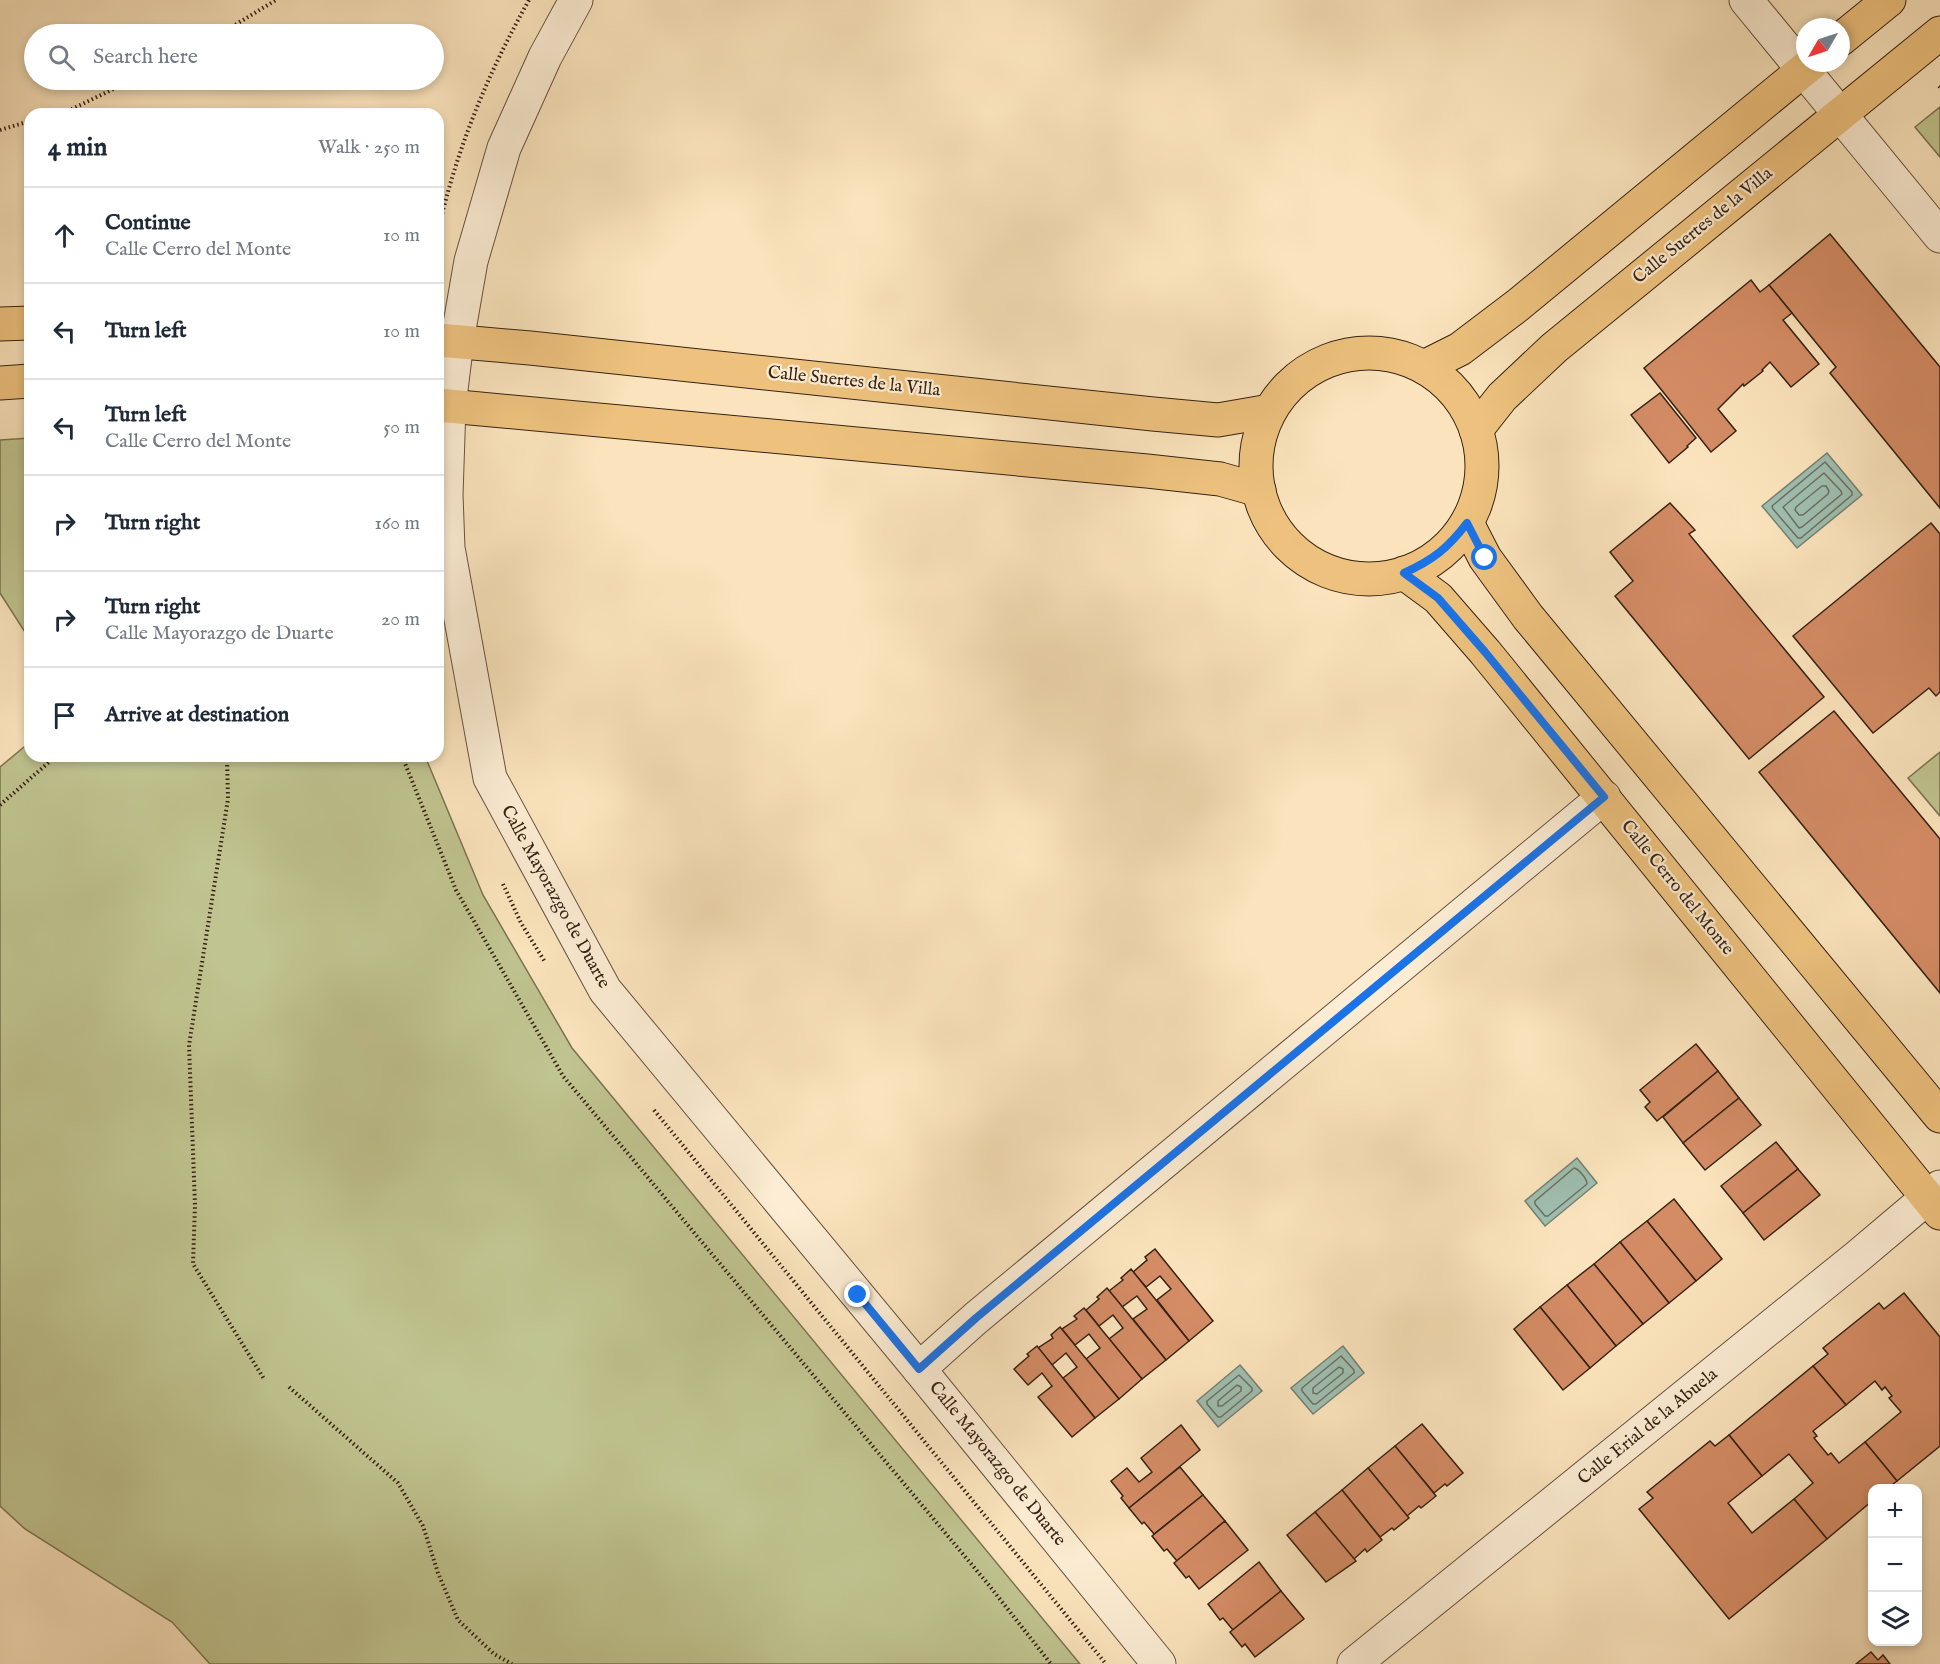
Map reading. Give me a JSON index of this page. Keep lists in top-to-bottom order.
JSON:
{
  "streets": {
    "main road": ["Calle Suertes de la Villa", "Calle Cerro del Monte"],
    "street": ["Calle Mayorazgo de Duarte", "Calle Erial de la Abuela"]
  },
  "crossings": [
    ["Calle Suertes de la Villa", "Calle Mayorazgo de Duarte"],
    ["Calle Cerro del Monte", "Calle Erial de la Abuela"]
  ],
  "north": "bottom left",
  "page": {
    "search": "Search here",
    "heading": ["4 min", "Walk · 250 m"],
    "list": [
      ["Continue", "Calle Cerro del Monte", "10 m"],
      ["Turn left", "10 m"],
      ["Turn left", "Calle Cerro del Monte", "50 m"],
      ["Turn right", "160 m"],
      ["Turn right", "Calle Mayorazgo de Duarte", "20 m"],
      "Arrive at destination"
    ],
    "map_buttons": ["+", "−"]
  }
}
